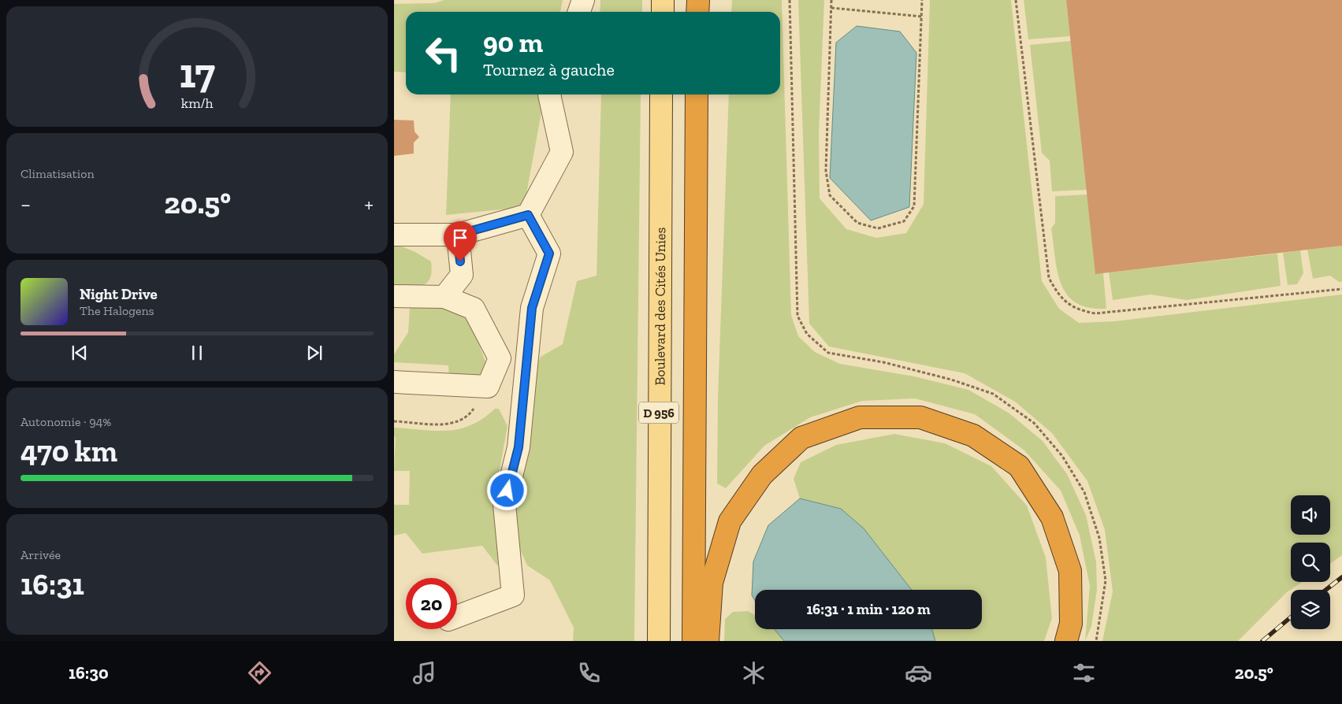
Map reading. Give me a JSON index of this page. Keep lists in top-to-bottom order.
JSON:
{
  "streets": {
    "highway": ["D 956"],
    "main road": ["Boulevard des Cités Unies"]
  },
  "page": {
    "turn": ["90 m", "Tournez à gauche"],
    "tile": [
      "Climatisation",
      ["Autonomie · 94%", "470 km"],
      ["Arrivée", "16:31"]
    ],
    "heat": ["−", "20.5°", "+"],
    "song": ["Night Drive", "The Halogens"],
    "limit": "20",
    "trip": "16:31 · 1 min · 120 m",
    "tabs": ["16:30", "20.5°"],
    "gauge": ["17", "km/h"]
  }
}
